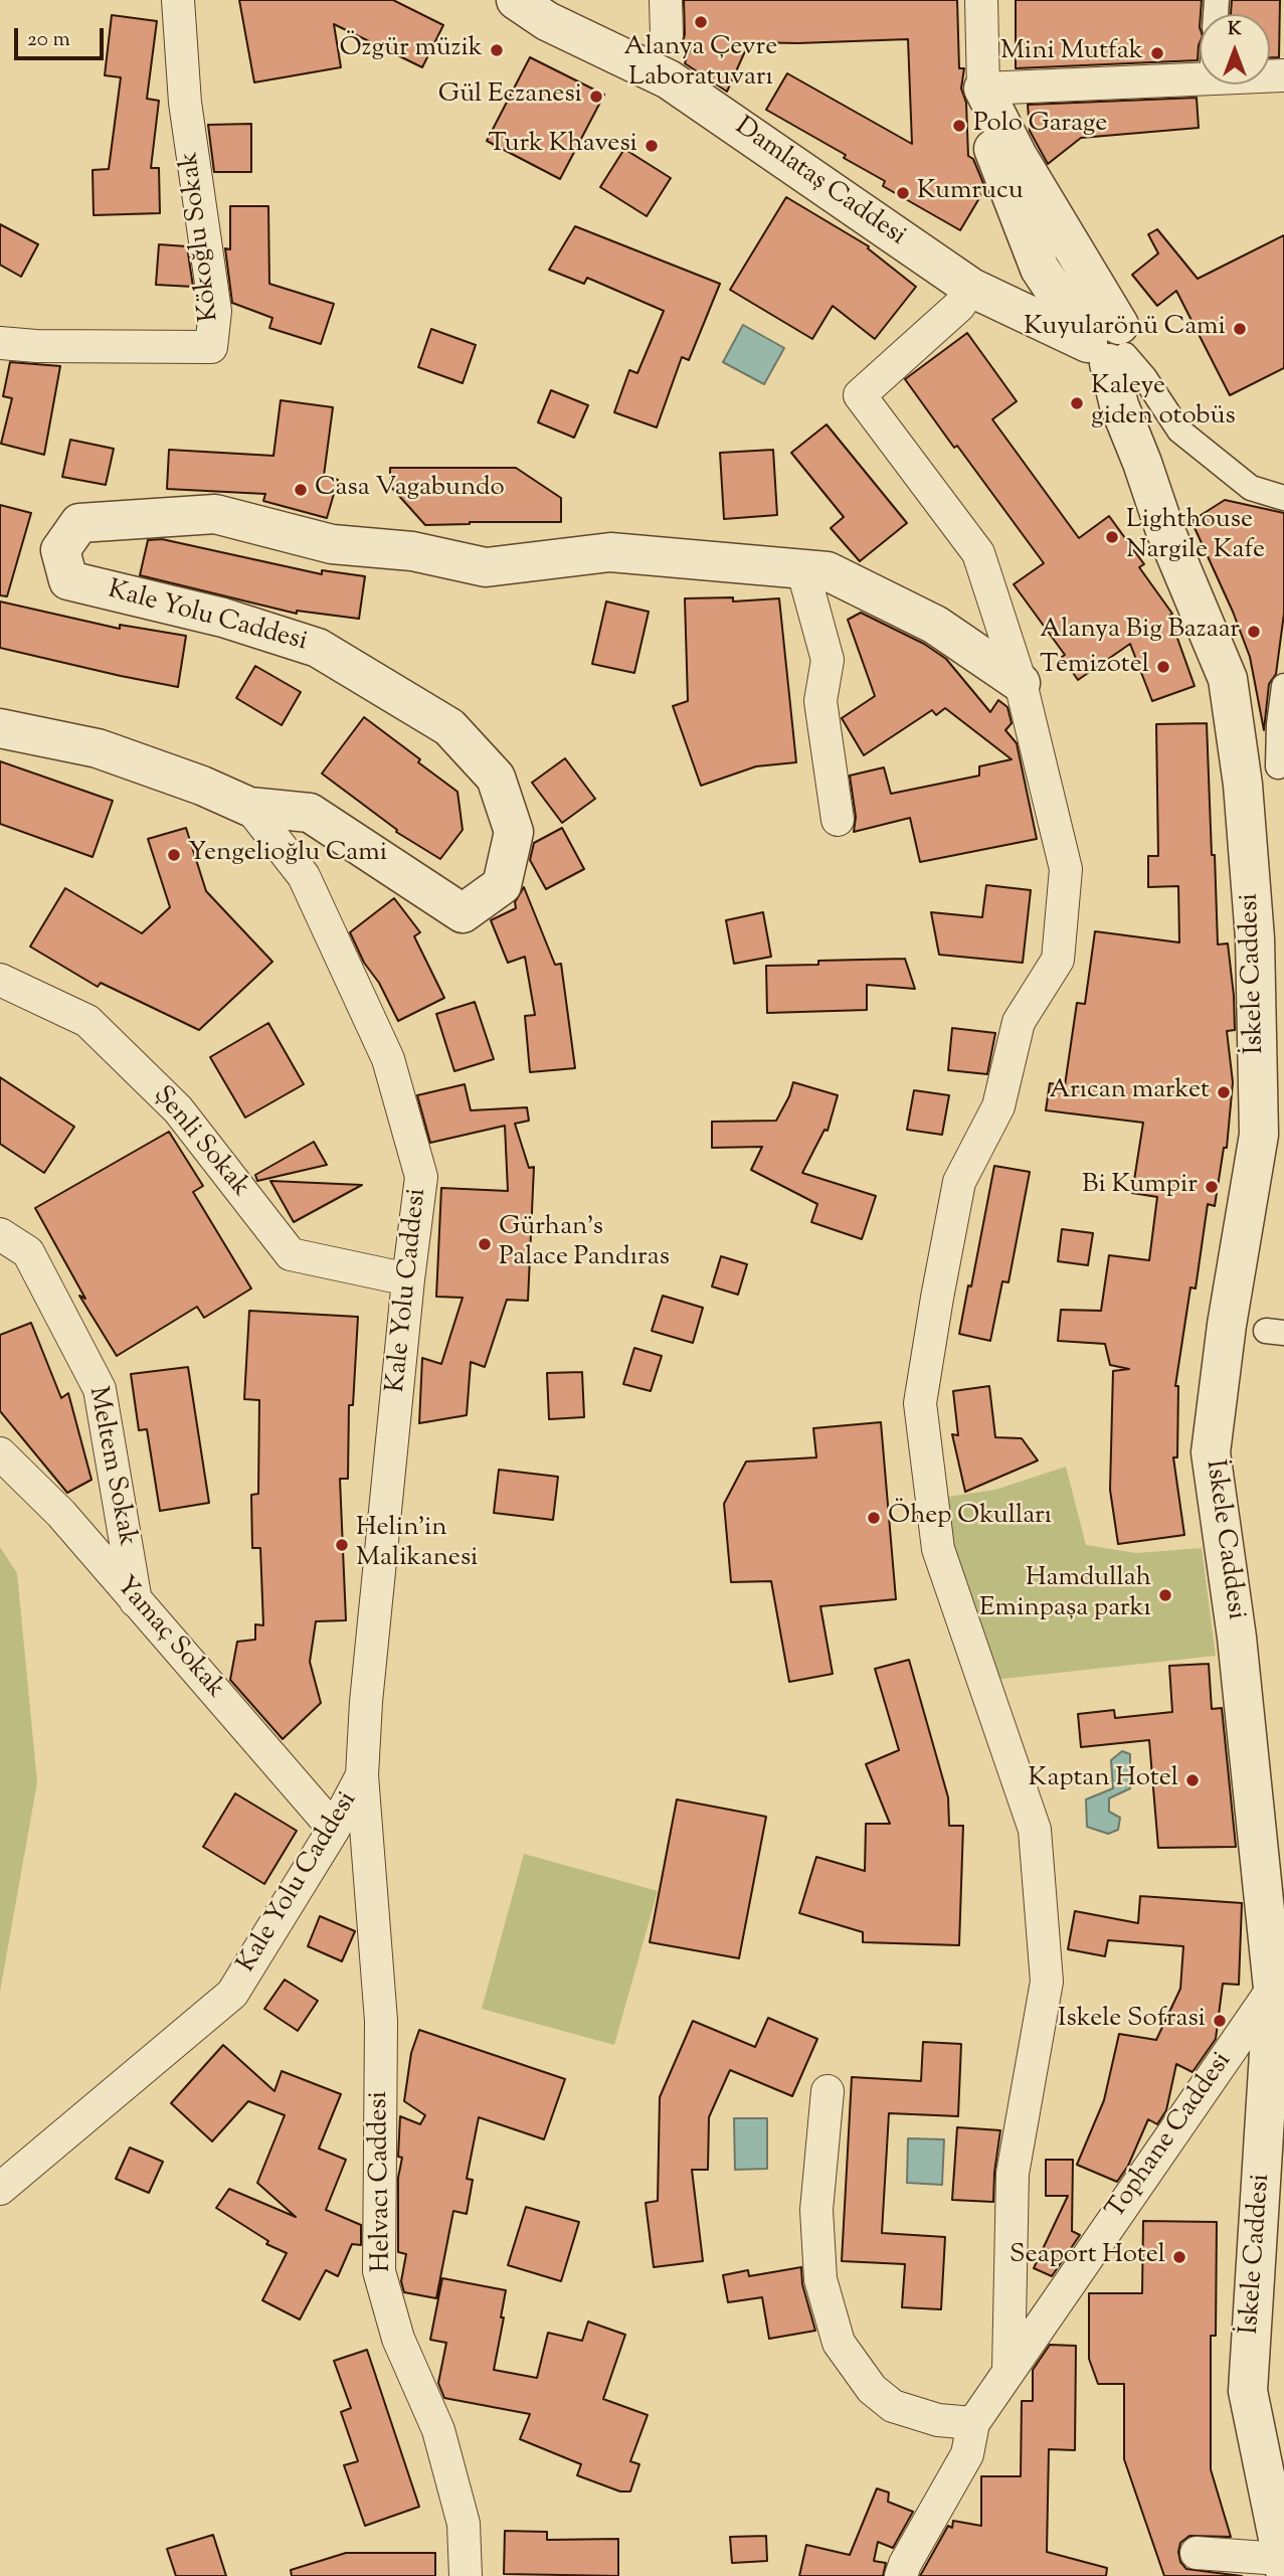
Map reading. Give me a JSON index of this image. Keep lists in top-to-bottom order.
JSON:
{
  "streets": {
    "street": [
      "Damlataş Caddesi",
      "Kökoğlu Sokak",
      "Kale Yolu Caddesi",
      "İskele Caddesi",
      "Şenli Sokak",
      "Meltem Sokak",
      "Yamaç Sokak",
      "Tophane Caddesi",
      "Helvacı Caddesi"
    ]
  },
  "crossings": [
    ["Damlataş Caddesi", "İskele Caddesi"],
    ["Kale Yolu Caddesi", "Şenli Sokak"],
    ["Kale Yolu Caddesi", "Yamaç Sokak"],
    ["Kale Yolu Caddesi", "Helvacı Caddesi"],
    ["İskele Caddesi", "Tophane Caddesi"],
    ["Meltem Sokak", "Yamaç Sokak"]
  ],
  "places": [
    "Alanya Çevre Laboratuvarı",
    "Özgür müzik",
    "Mini Mutfak",
    "Gül Eczanesi",
    "Polo Garage",
    "Turk Khavesi",
    "Kumrucu",
    "Kuyularönü Cami",
    "Kaleye giden otobüs",
    "Casa Vagabundo",
    "Lighthouse Nargile Kafe",
    "Alanya Big Bazaar",
    "Temizotel",
    "Yengelioğlu Cami",
    "Arıcan market",
    "Bi Kumpir",
    "Gürhan's Palace Pandıras",
    "Öhep Okulları",
    "Helin'in Malikanesi",
    "Hamdullah Eminpaşa parkı",
    "Kaptan Hotel",
    "Iskele Sofrasi",
    "Seaport Hotel"
  ],
  "scale_bar": "20 m",
  "north": "top"
}
